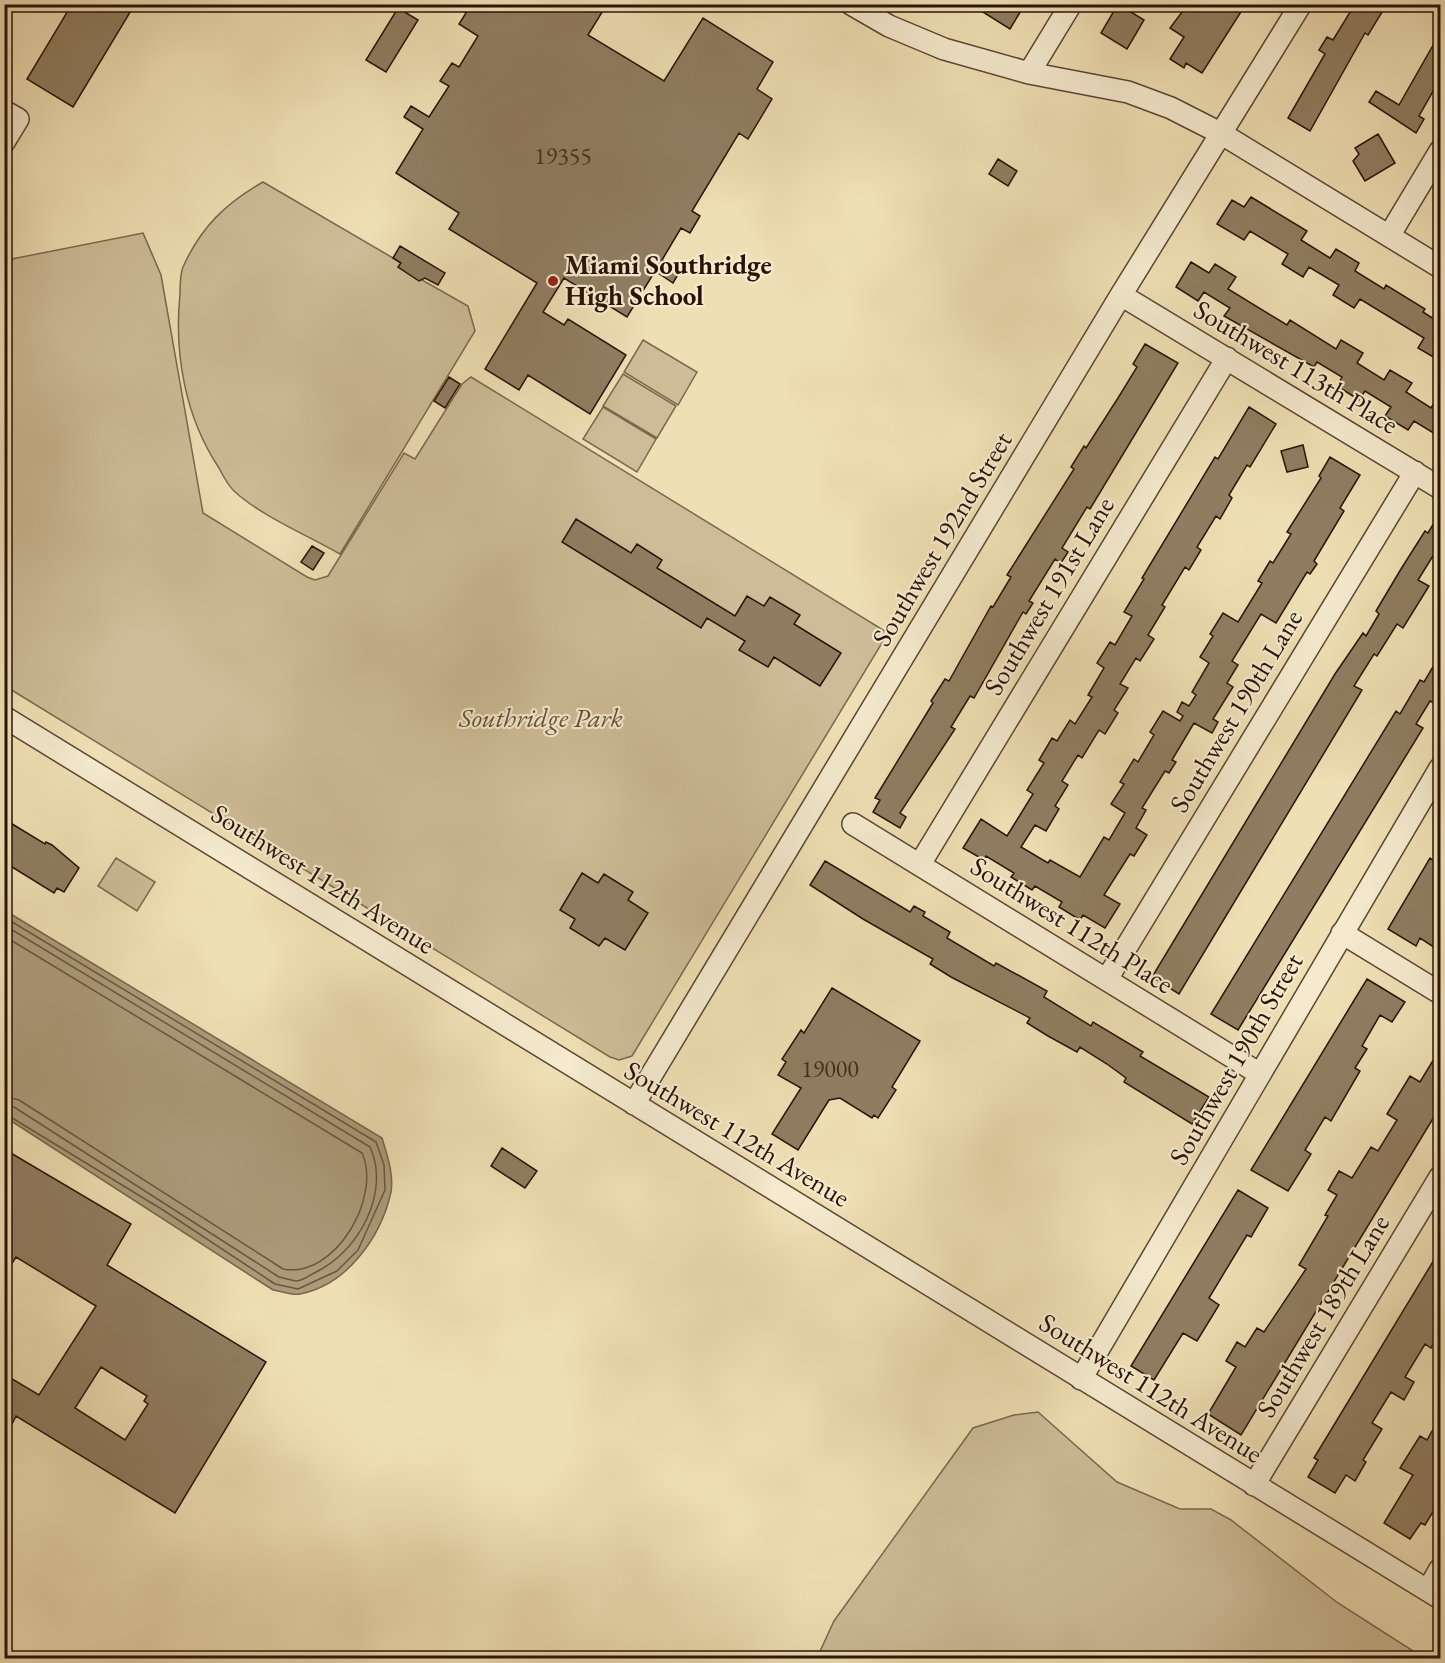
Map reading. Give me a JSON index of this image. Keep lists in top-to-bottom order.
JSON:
{
  "streets": {
    "street": [
      "Southwest 113th Place",
      "Southwest 192nd Street",
      "Southwest 191st Lane",
      "Southwest 190th Lane",
      "Southwest 112th Avenue",
      "Southwest 112th Place",
      "Southwest 190th Street",
      "Southwest 189th Lane"
    ]
  },
  "crossings": [
    ["Southwest 113th Place", "Southwest 192nd Street"],
    ["Southwest 113th Place", "Southwest 191st Lane"],
    ["Southwest 113th Place", "Southwest 190th Lane"],
    ["Southwest 192nd Street", "Southwest 112th Avenue"],
    ["Southwest 191st Lane", "Southwest 112th Place"],
    ["Southwest 190th Lane", "Southwest 112th Place"],
    ["Southwest 112th Avenue", "Southwest 190th Street"],
    ["Southwest 112th Avenue", "Southwest 189th Lane"],
    ["Southwest 112th Place", "Southwest 190th Street"]
  ],
  "parks": ["Southridge Park"],
  "places": ["Miami Southridge High School"],
  "house_numbers": ["19355", "19000"]
}
